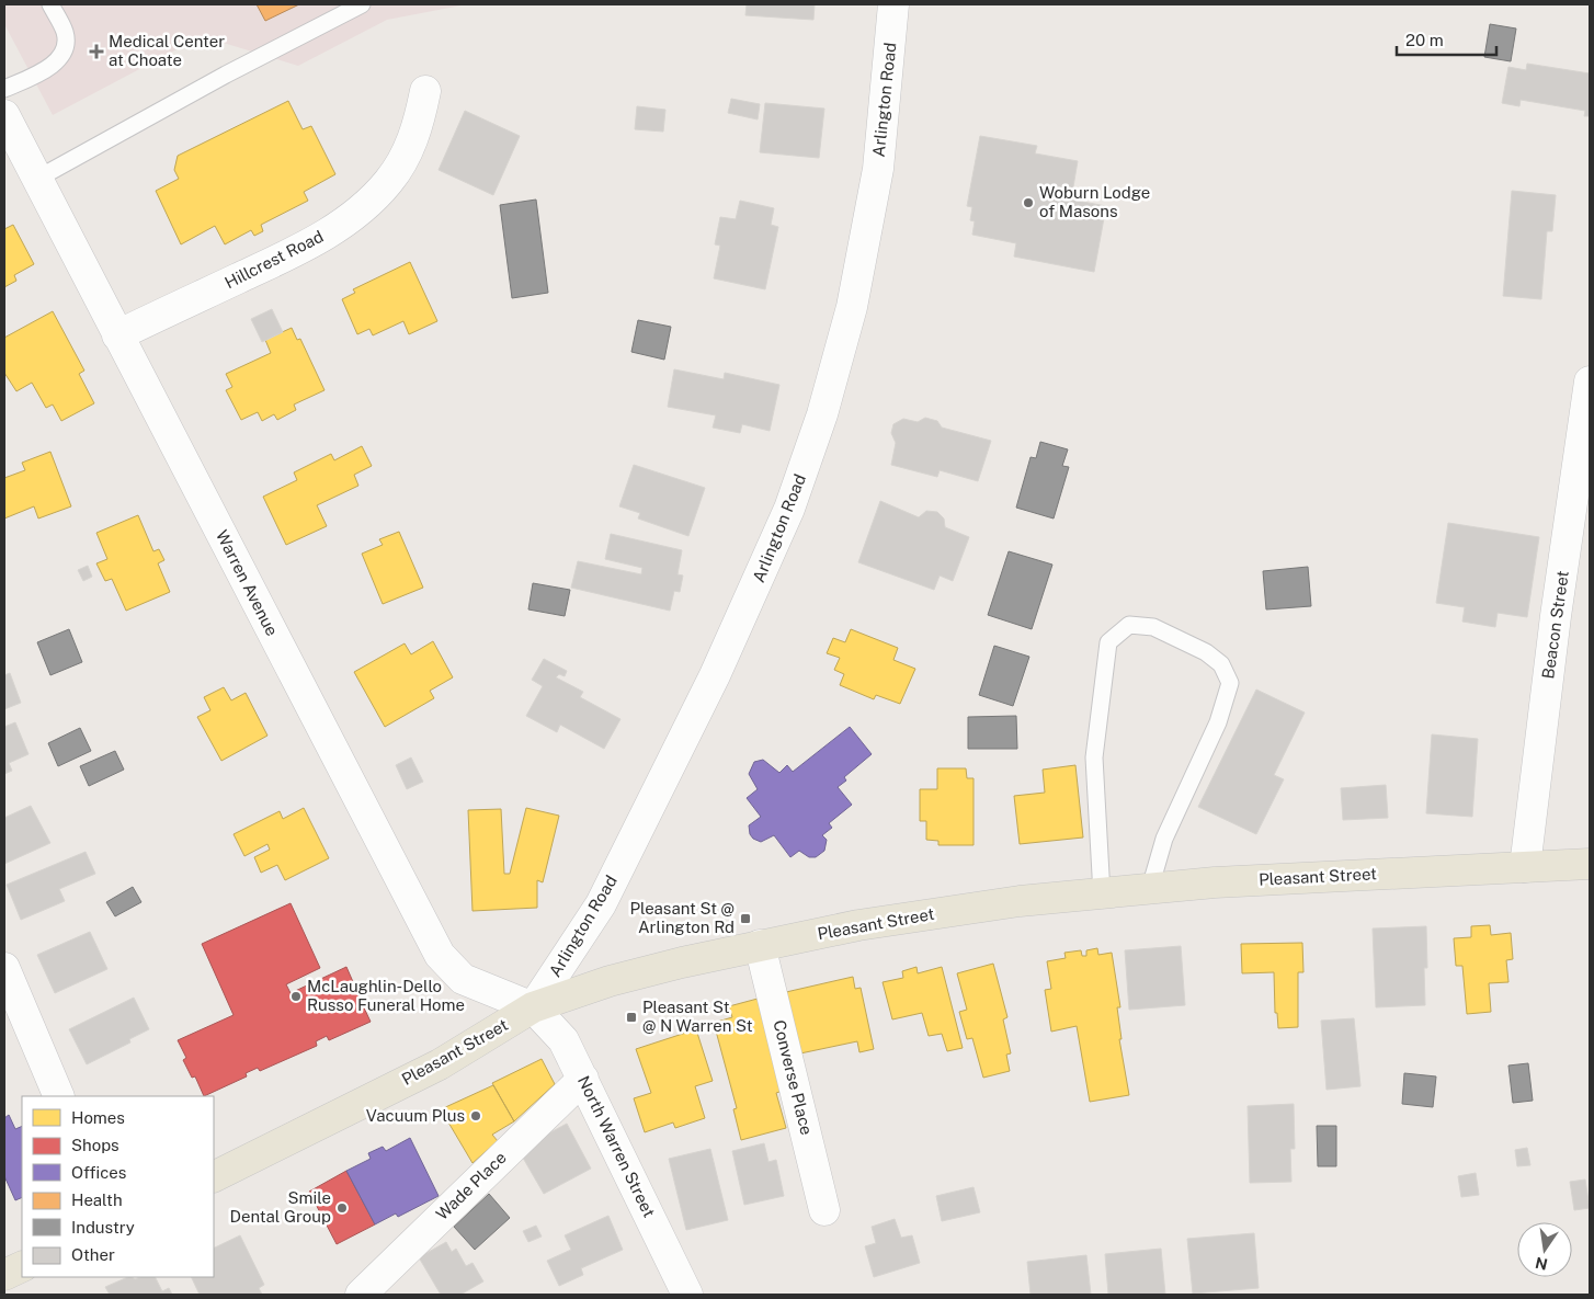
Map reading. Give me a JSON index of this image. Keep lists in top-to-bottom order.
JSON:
{
  "streets": {
    "main road": ["Pleasant Street"],
    "street": [
      "Arlington Road",
      "Hillcrest Road",
      "Warren Avenue",
      "Beacon Street",
      "Converse Place",
      "North Warren Street",
      "Wade Place"
    ]
  },
  "crossings": [
    ["Arlington Road", "Warren Avenue"],
    ["Arlington Road", "Pleasant Street"],
    ["Arlington Road", "North Warren Street"],
    ["Hillcrest Road", "Warren Avenue"],
    ["Warren Avenue", "Pleasant Street"],
    ["Warren Avenue", "North Warren Street"],
    ["Beacon Street", "Pleasant Street"],
    ["Pleasant Street", "Converse Place"],
    ["Pleasant Street", "North Warren Street"],
    ["North Warren Street", "Wade Place"]
  ],
  "places": {
    "health": ["Medical Center at Choate"],
    "other": [
      "Woburn Lodge of Masons",
      "McLaughlin-Dello Russo Funeral Home",
      "Vacuum Plus",
      "Smile Dental Group"
    ],
    "transit": ["Pleasant St @ Arlington Rd", "Pleasant St @ N Warren St"]
  },
  "legend": [
    "Homes",
    "Shops",
    "Offices",
    "Health",
    "Industry",
    "Other"
  ],
  "scale_bar": "20 m",
  "north": "bottom"
}
